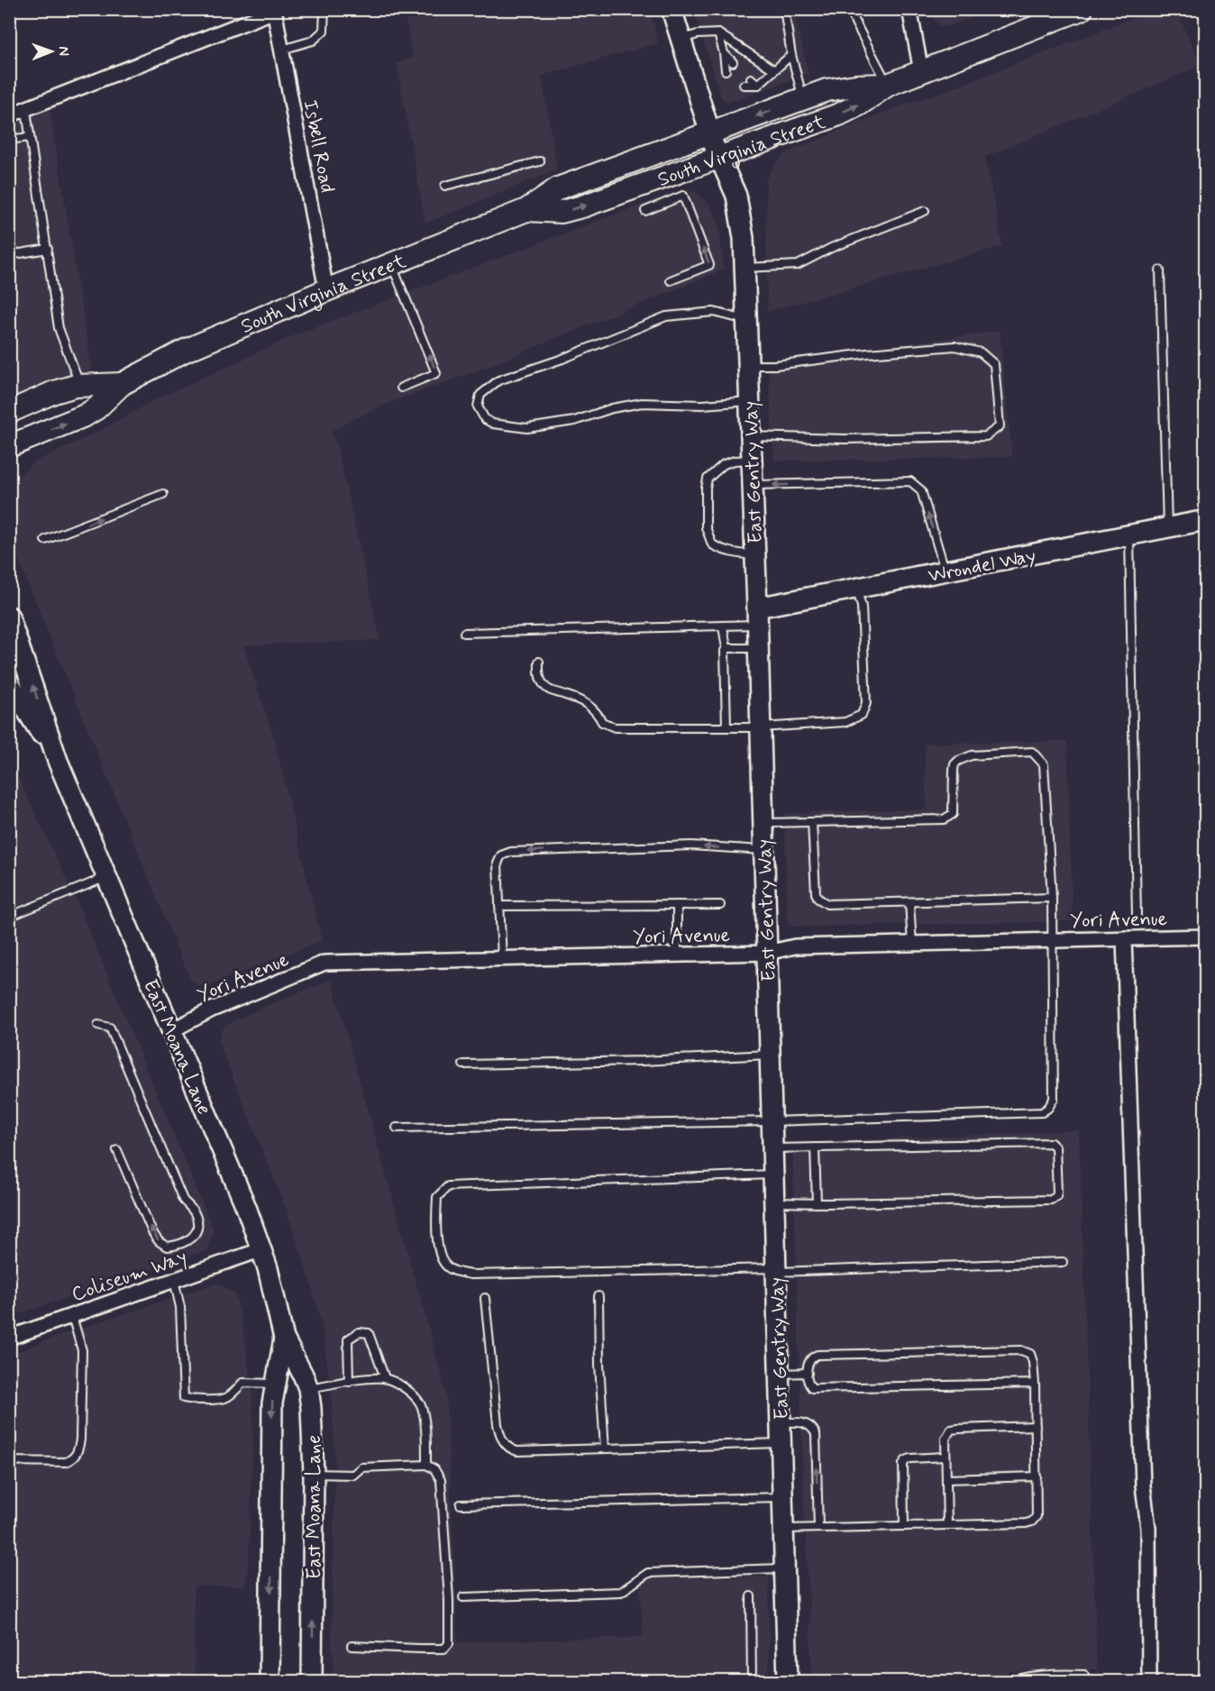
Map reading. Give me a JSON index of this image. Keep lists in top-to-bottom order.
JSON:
{
  "streets": {
    "main road": ["South Virginia Street"],
    "street": [
      "Isbell Road",
      "East Gentry Way",
      "Wrondel Way",
      "Yori Avenue",
      "East Moana Lane",
      "Coliseum Way"
    ]
  },
  "crossings": [
    ["Isbell Road", "South Virginia Street"],
    ["South Virginia Street", "East Gentry Way"],
    ["East Gentry Way", "Wrondel Way"],
    ["East Gentry Way", "Yori Avenue"],
    ["Yori Avenue", "East Moana Lane"],
    ["East Moana Lane", "Coliseum Way"]
  ],
  "north": "right"
}
